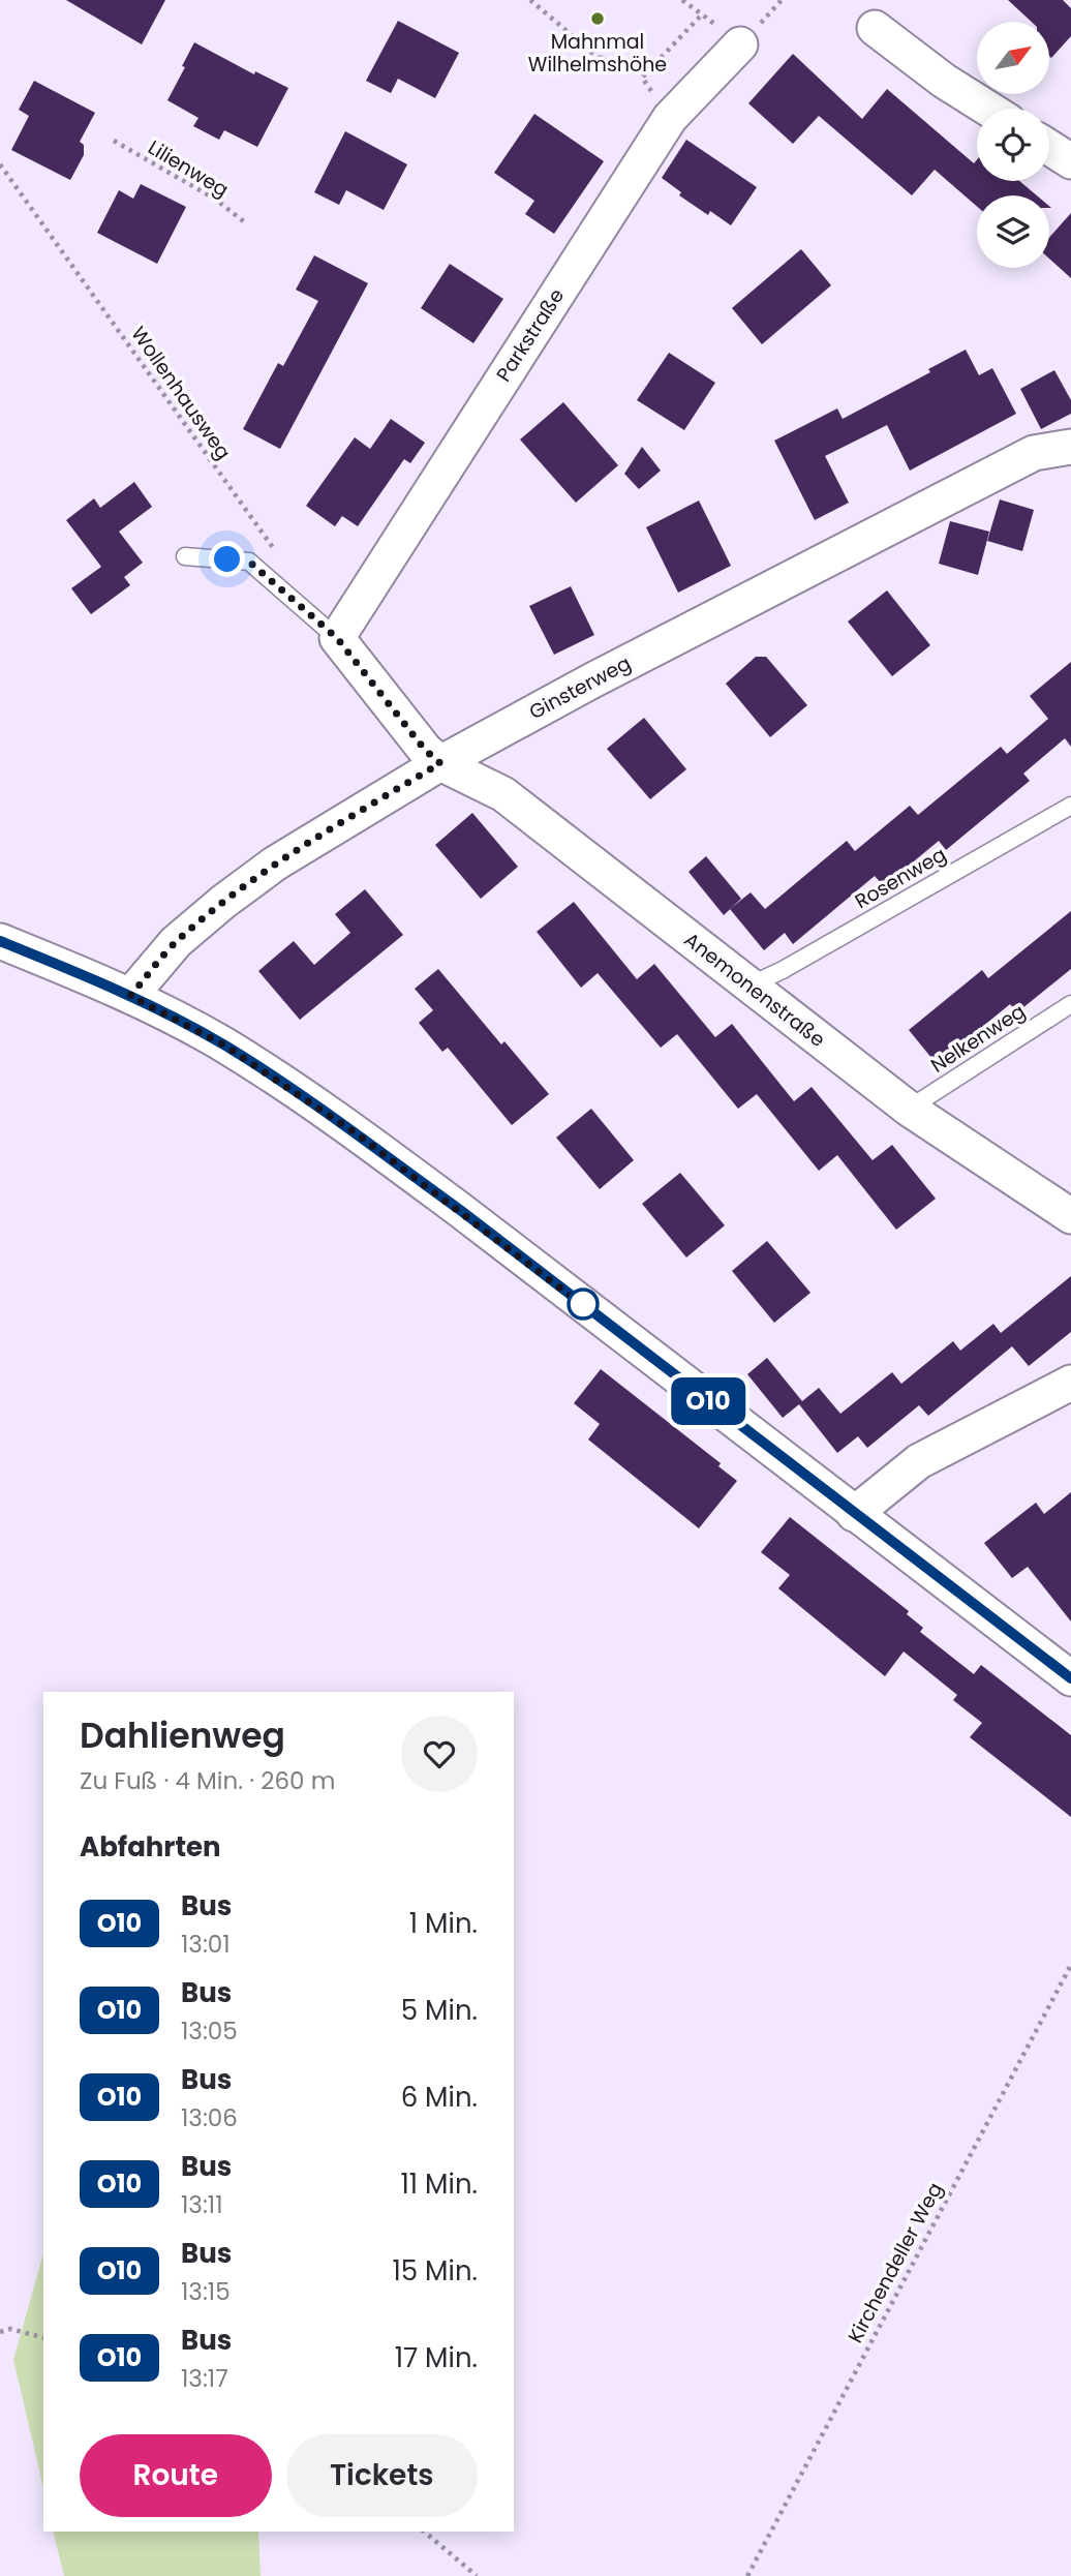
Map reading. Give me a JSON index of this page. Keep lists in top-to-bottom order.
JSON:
{
  "streets": {
    "street": ["Parkstraße", "Ginsterweg", "Anemonenstraße"],
    "lane": ["Rosenweg", "Nelkenweg"],
    "path": ["Lilienweg", "Wollenhausweg", "Kirchendeller Weg"]
  },
  "crossings": [
    ["Ginsterweg", "Anemonenstraße"],
    ["Rosenweg", "Anemonenstraße"],
    ["Anemonenstraße", "Nelkenweg"]
  ],
  "places": ["Mahnmal Wilhelmshöhe"],
  "lines": ["bus line O10"],
  "north": "top right",
  "page": {
    "on_map": "O10",
    "heading": [
      ["Dahlienweg", "Zu Fuß · 4 Min. · 260 m"],
      "Abfahrten"
    ],
    "list": [
      {
        "mark": "O10",
        "name": "Bus",
        "note": "13:01",
        "value": "1 Min."
      },
      {
        "mark": "O10",
        "name": "Bus",
        "note": "13:05",
        "value": "5 Min."
      },
      {
        "mark": "O10",
        "name": "Bus",
        "note": "13:06",
        "value": "6 Min."
      },
      {
        "mark": "O10",
        "name": "Bus",
        "note": "13:11",
        "value": "11 Min."
      },
      {
        "mark": "O10",
        "name": "Bus",
        "note": "13:15",
        "value": "15 Min."
      },
      {
        "mark": "O10",
        "name": "Bus",
        "note": "13:17",
        "value": "17 Min."
      }
    ],
    "buttons": ["Route", "Tickets"]
  }
}
